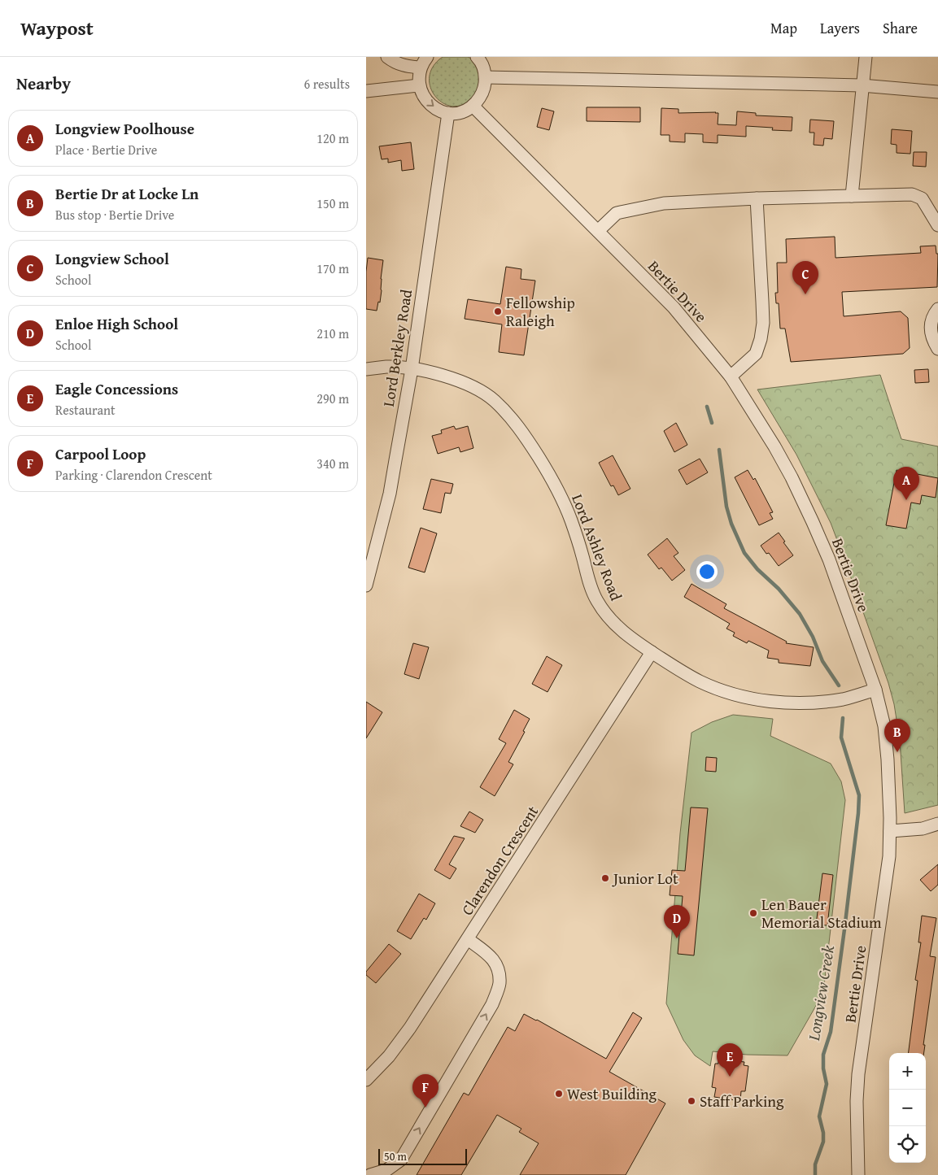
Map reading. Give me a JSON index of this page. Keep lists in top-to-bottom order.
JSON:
{
  "streets": {
    "street": [
      "Bertie Drive",
      "Lord Berkley Road",
      "Lord Ashley Road",
      "Clarendon Crescent"
    ]
  },
  "crossings": [
    ["Bertie Drive", "Lord Ashley Road"],
    ["Lord Berkley Road", "Lord Ashley Road"],
    ["Lord Ashley Road", "Clarendon Crescent"]
  ],
  "water": ["Longview Creek"],
  "places": [
    "Fellowship Raleigh",
    "Junior Lot",
    "Len Bauer Memorial Stadium",
    "West Building",
    "Staff Parking"
  ],
  "scale_bar": "50 m",
  "page": {
    "header": "Waypost",
    "nav": ["Map", "Layers", "Share"],
    "heading": ["Nearby", "6 results"],
    "list": [
      {
        "mark": "A",
        "name": "Longview Poolhouse",
        "note": "Place · Bertie Drive",
        "value": "120 m"
      },
      {
        "mark": "B",
        "name": "Bertie Dr at Locke Ln",
        "note": "Bus stop · Bertie Drive",
        "value": "150 m"
      },
      {
        "mark": "C",
        "name": "Longview School",
        "note": "School",
        "value": "170 m"
      },
      {
        "mark": "D",
        "name": "Enloe High School",
        "note": "School",
        "value": "210 m"
      },
      {
        "mark": "E",
        "name": "Eagle Concessions",
        "note": "Restaurant",
        "value": "290 m"
      },
      {
        "mark": "F",
        "name": "Carpool Loop",
        "note": "Parking · Clarendon Crescent",
        "value": "340 m"
      }
    ],
    "pins": [
      "C",
      "A",
      "B",
      "D",
      "E",
      "F"
    ],
    "map_buttons": ["+", "−"],
    "scale": "50 m"
  }
}
